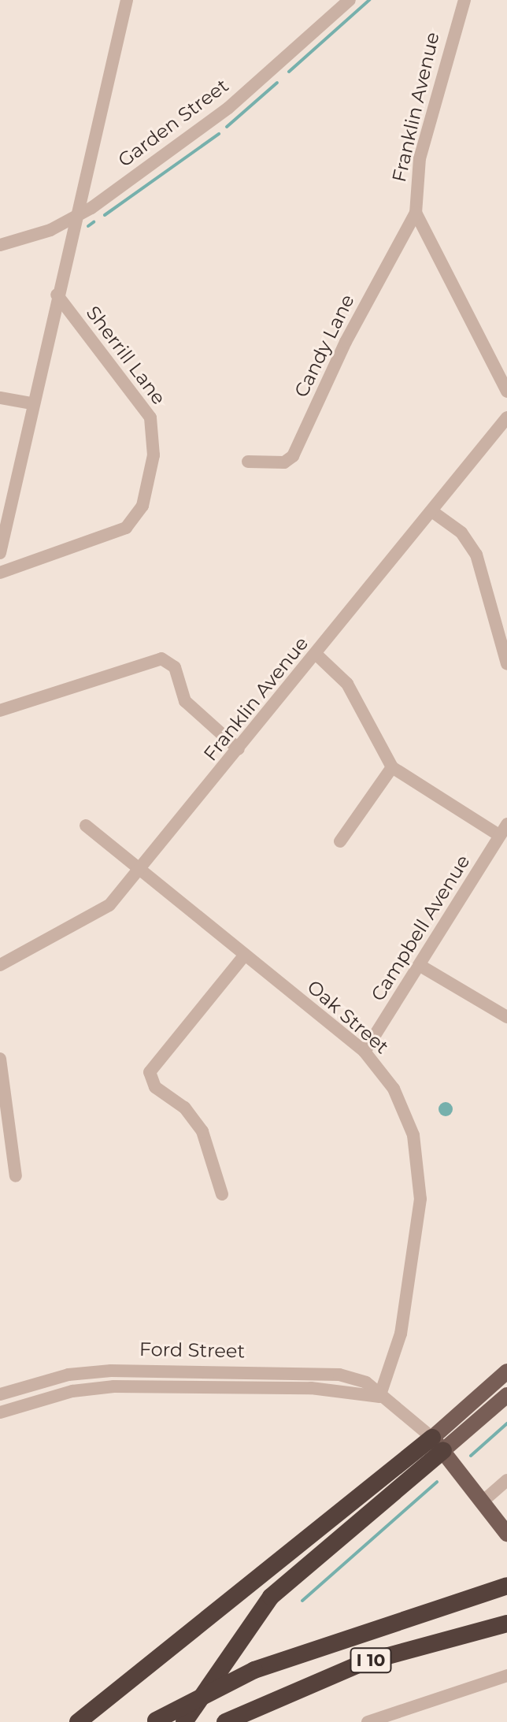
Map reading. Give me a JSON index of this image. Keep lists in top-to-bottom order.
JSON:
{
  "streets": {
    "highway": ["I 10"],
    "main road": ["Ford Street"],
    "street": [
      "Franklin Avenue",
      "Garden Street",
      "Candy Lane",
      "Sherrill Lane",
      "Campbell Avenue",
      "Oak Street"
    ]
  },
  "crossings": [
    ["Franklin Avenue", "Candy Lane"],
    ["Franklin Avenue", "Oak Street"],
    ["Campbell Avenue", "Oak Street"],
    ["Oak Street", "Ford Street"]
  ]
}
